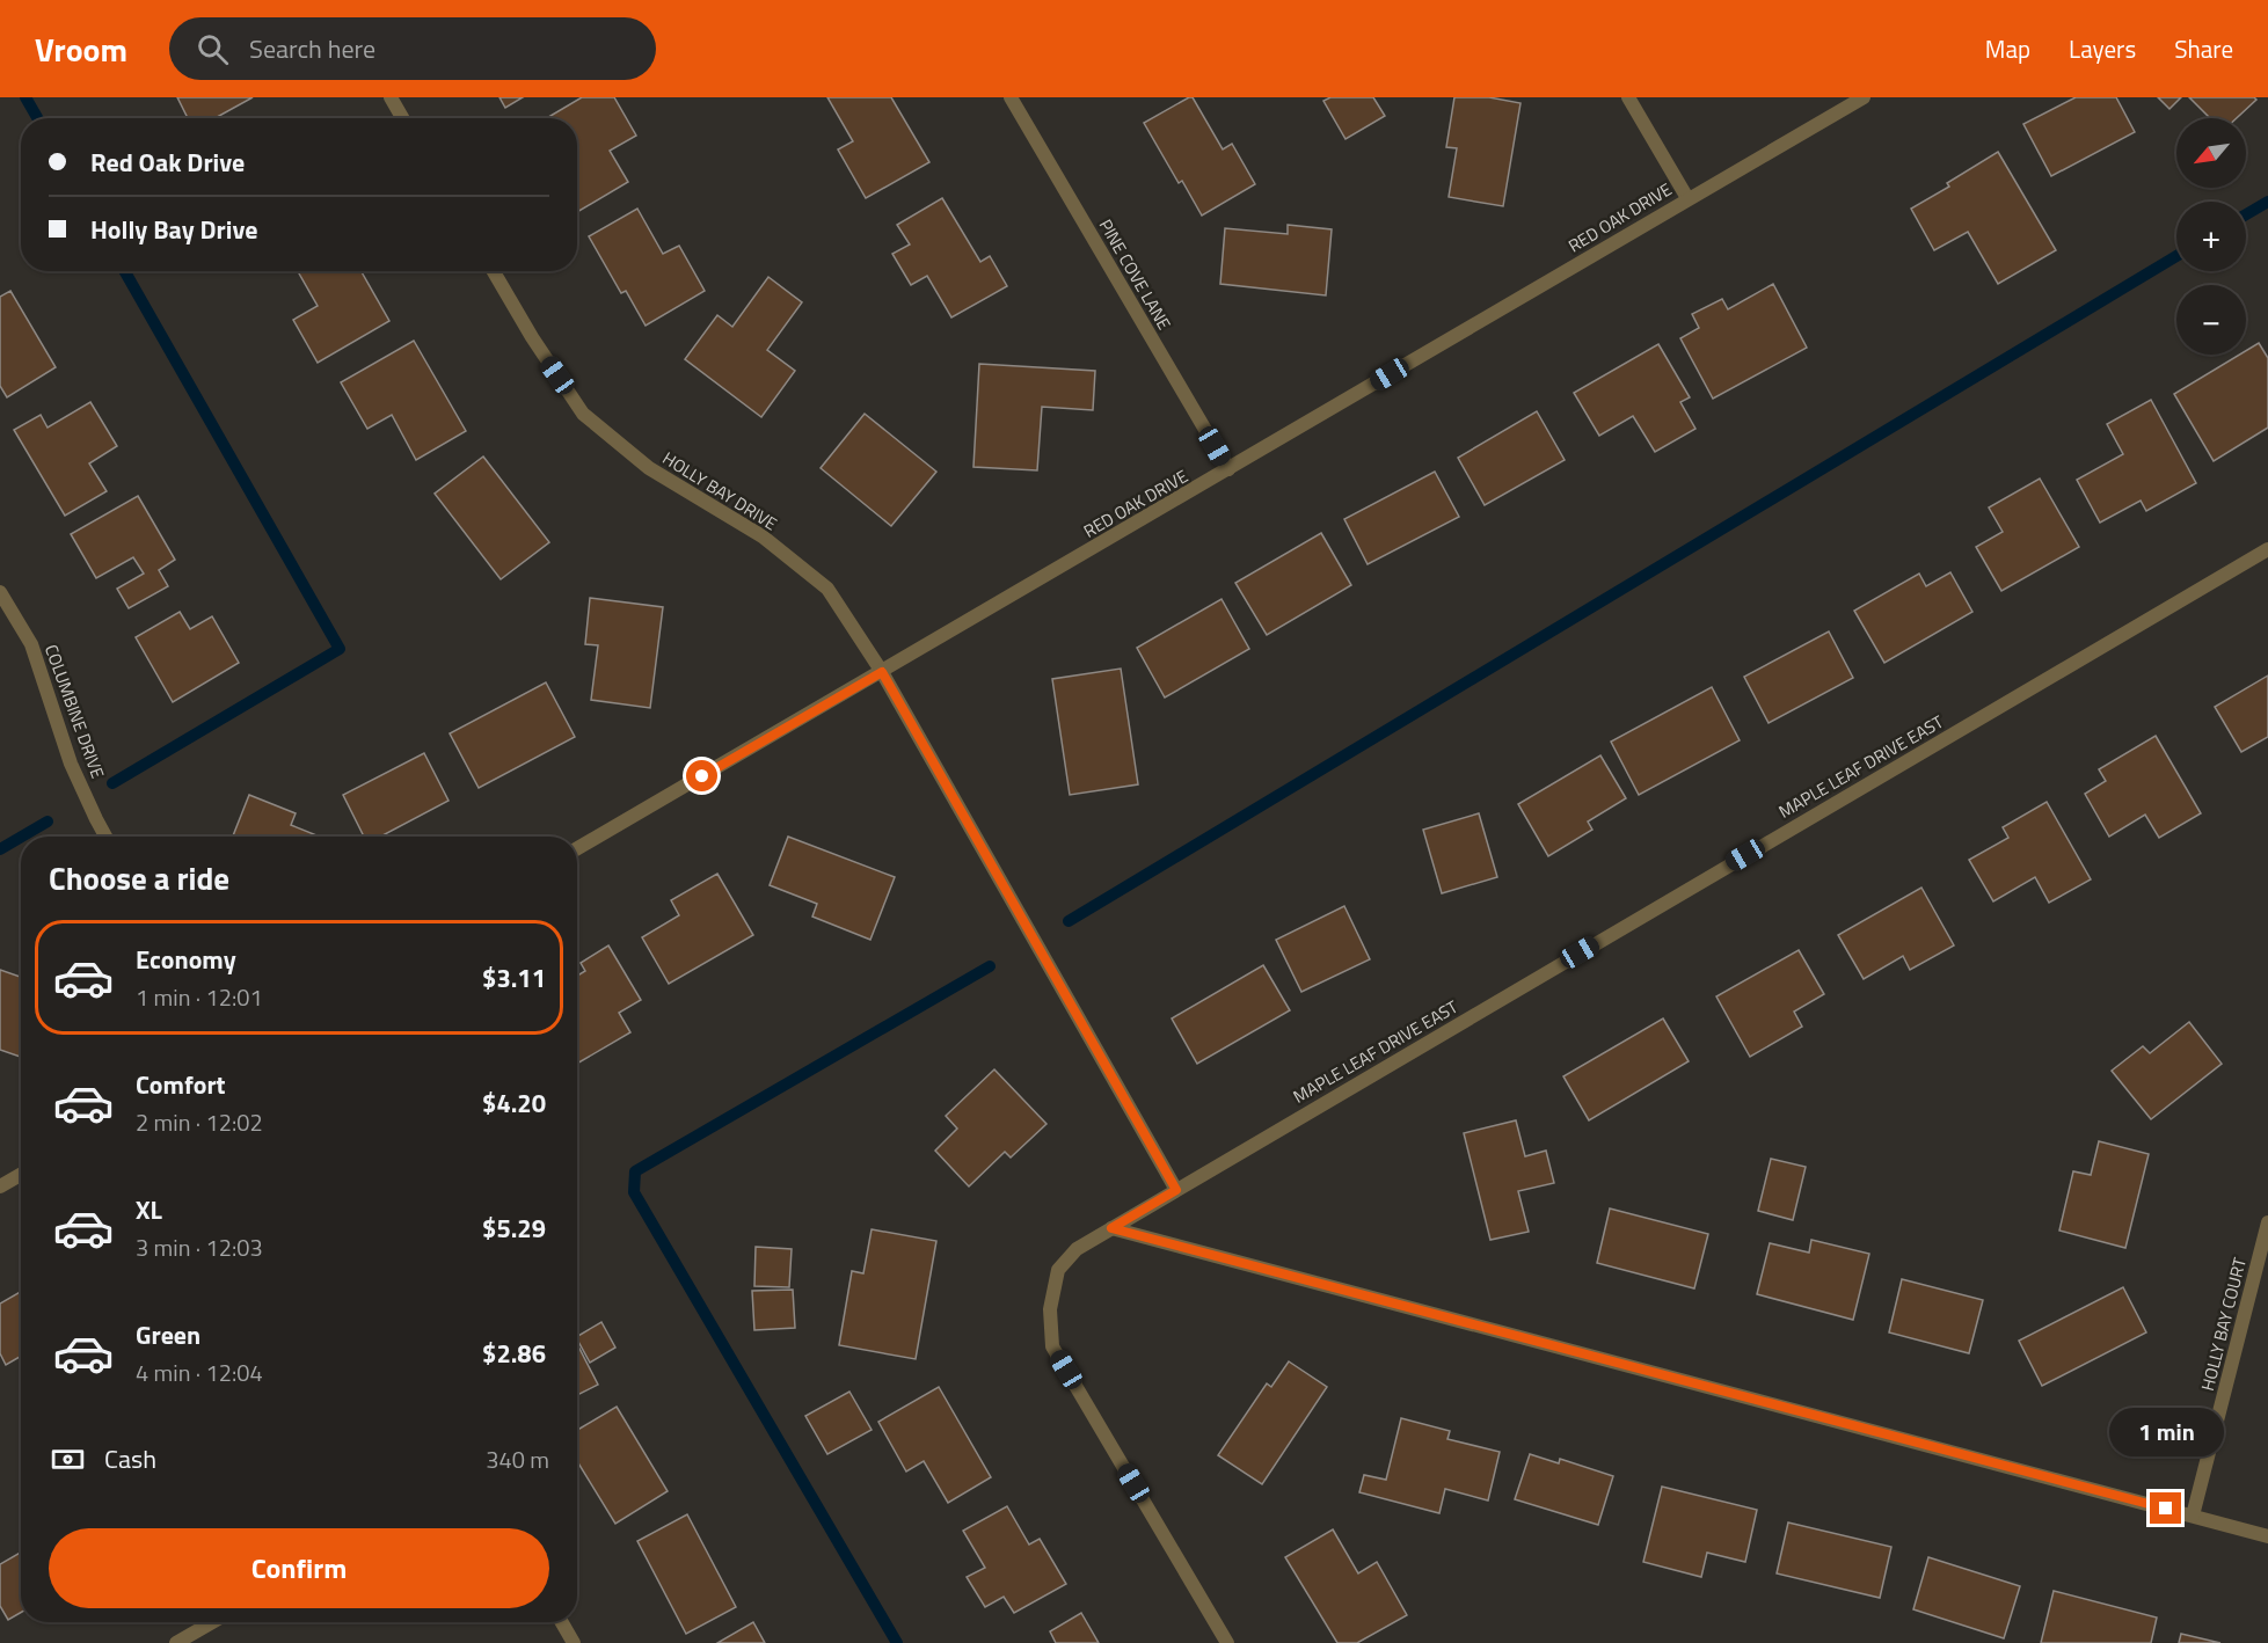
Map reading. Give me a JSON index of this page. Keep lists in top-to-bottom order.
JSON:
{
  "streets": {
    "street": [
      "RED OAK DRIVE",
      "PINE COVE LANE",
      "HOLLY BAY DRIVE",
      "COLUMBINE DRIVE",
      "MAPLE LEAF DRIVE EAST",
      "HOLLY BAY COURT"
    ]
  },
  "crossings": [
    ["RED OAK DRIVE", "PINE COVE LANE"],
    ["RED OAK DRIVE", "HOLLY BAY DRIVE"],
    ["HOLLY BAY DRIVE", "MAPLE LEAF DRIVE EAST"]
  ],
  "north": "bottom left",
  "page": {
    "header": "Vroom",
    "search": "Search here",
    "nav": ["Map", "Layers", "Share"],
    "map_buttons": ["+", "−"],
    "banner": ["Red Oak Drive", "Holly Bay Drive"],
    "heading": "Choose a ride",
    "list": [
      {
        "name": "Economy",
        "note": "1 min · 12:01",
        "value": "$3.11"
      },
      {
        "name": "Comfort",
        "note": "2 min · 12:02",
        "value": "$4.20"
      },
      {
        "name": "XL",
        "note": "3 min · 12:03",
        "value": "$5.29"
      },
      {
        "name": "Green",
        "note": "4 min · 12:04",
        "value": "$2.86"
      }
    ],
    "bubble": "1 min",
    "pay": ["Cash", "340 m"],
    "buttons": "Confirm"
  }
}
